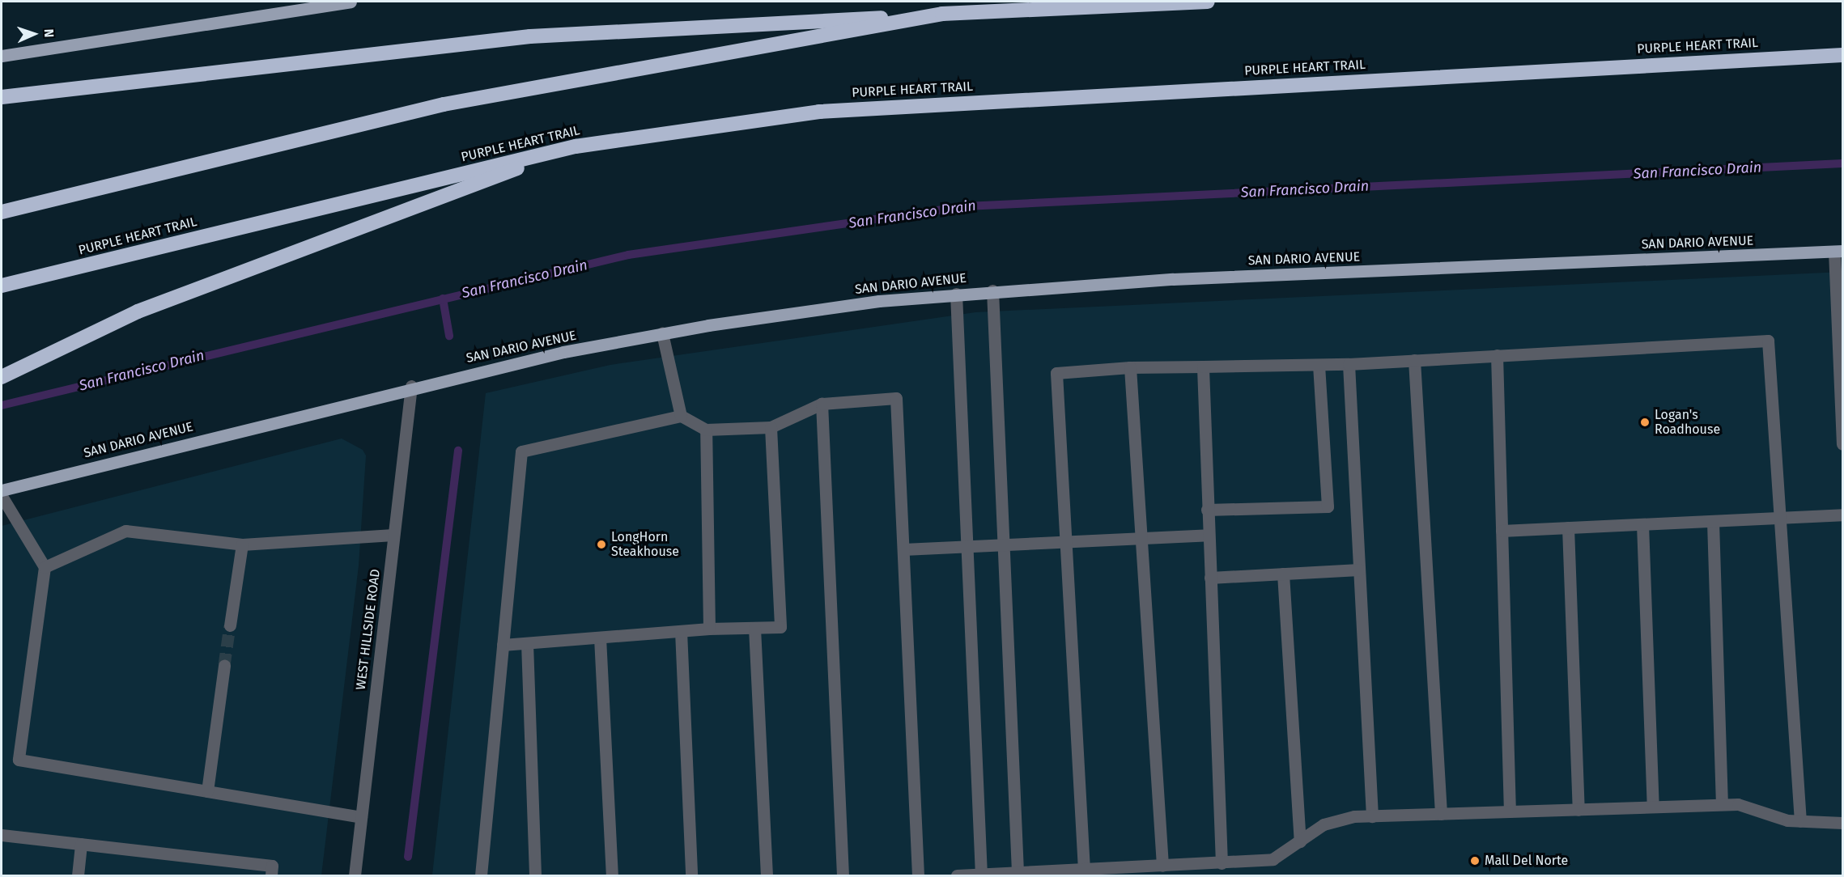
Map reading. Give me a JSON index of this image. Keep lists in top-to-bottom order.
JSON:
{
  "streets": {
    "highway": ["PURPLE HEART TRAIL"],
    "main road": ["SAN DARIO AVENUE"],
    "street": ["WEST HILLSIDE ROAD"]
  },
  "crossings": [
    ["SAN DARIO AVENUE", "WEST HILLSIDE ROAD"]
  ],
  "water": ["San Francisco Drain"],
  "places": ["Logan's Roadhouse", "LongHorn Steakhouse", "Mall Del Norte"],
  "north": "right"
}
